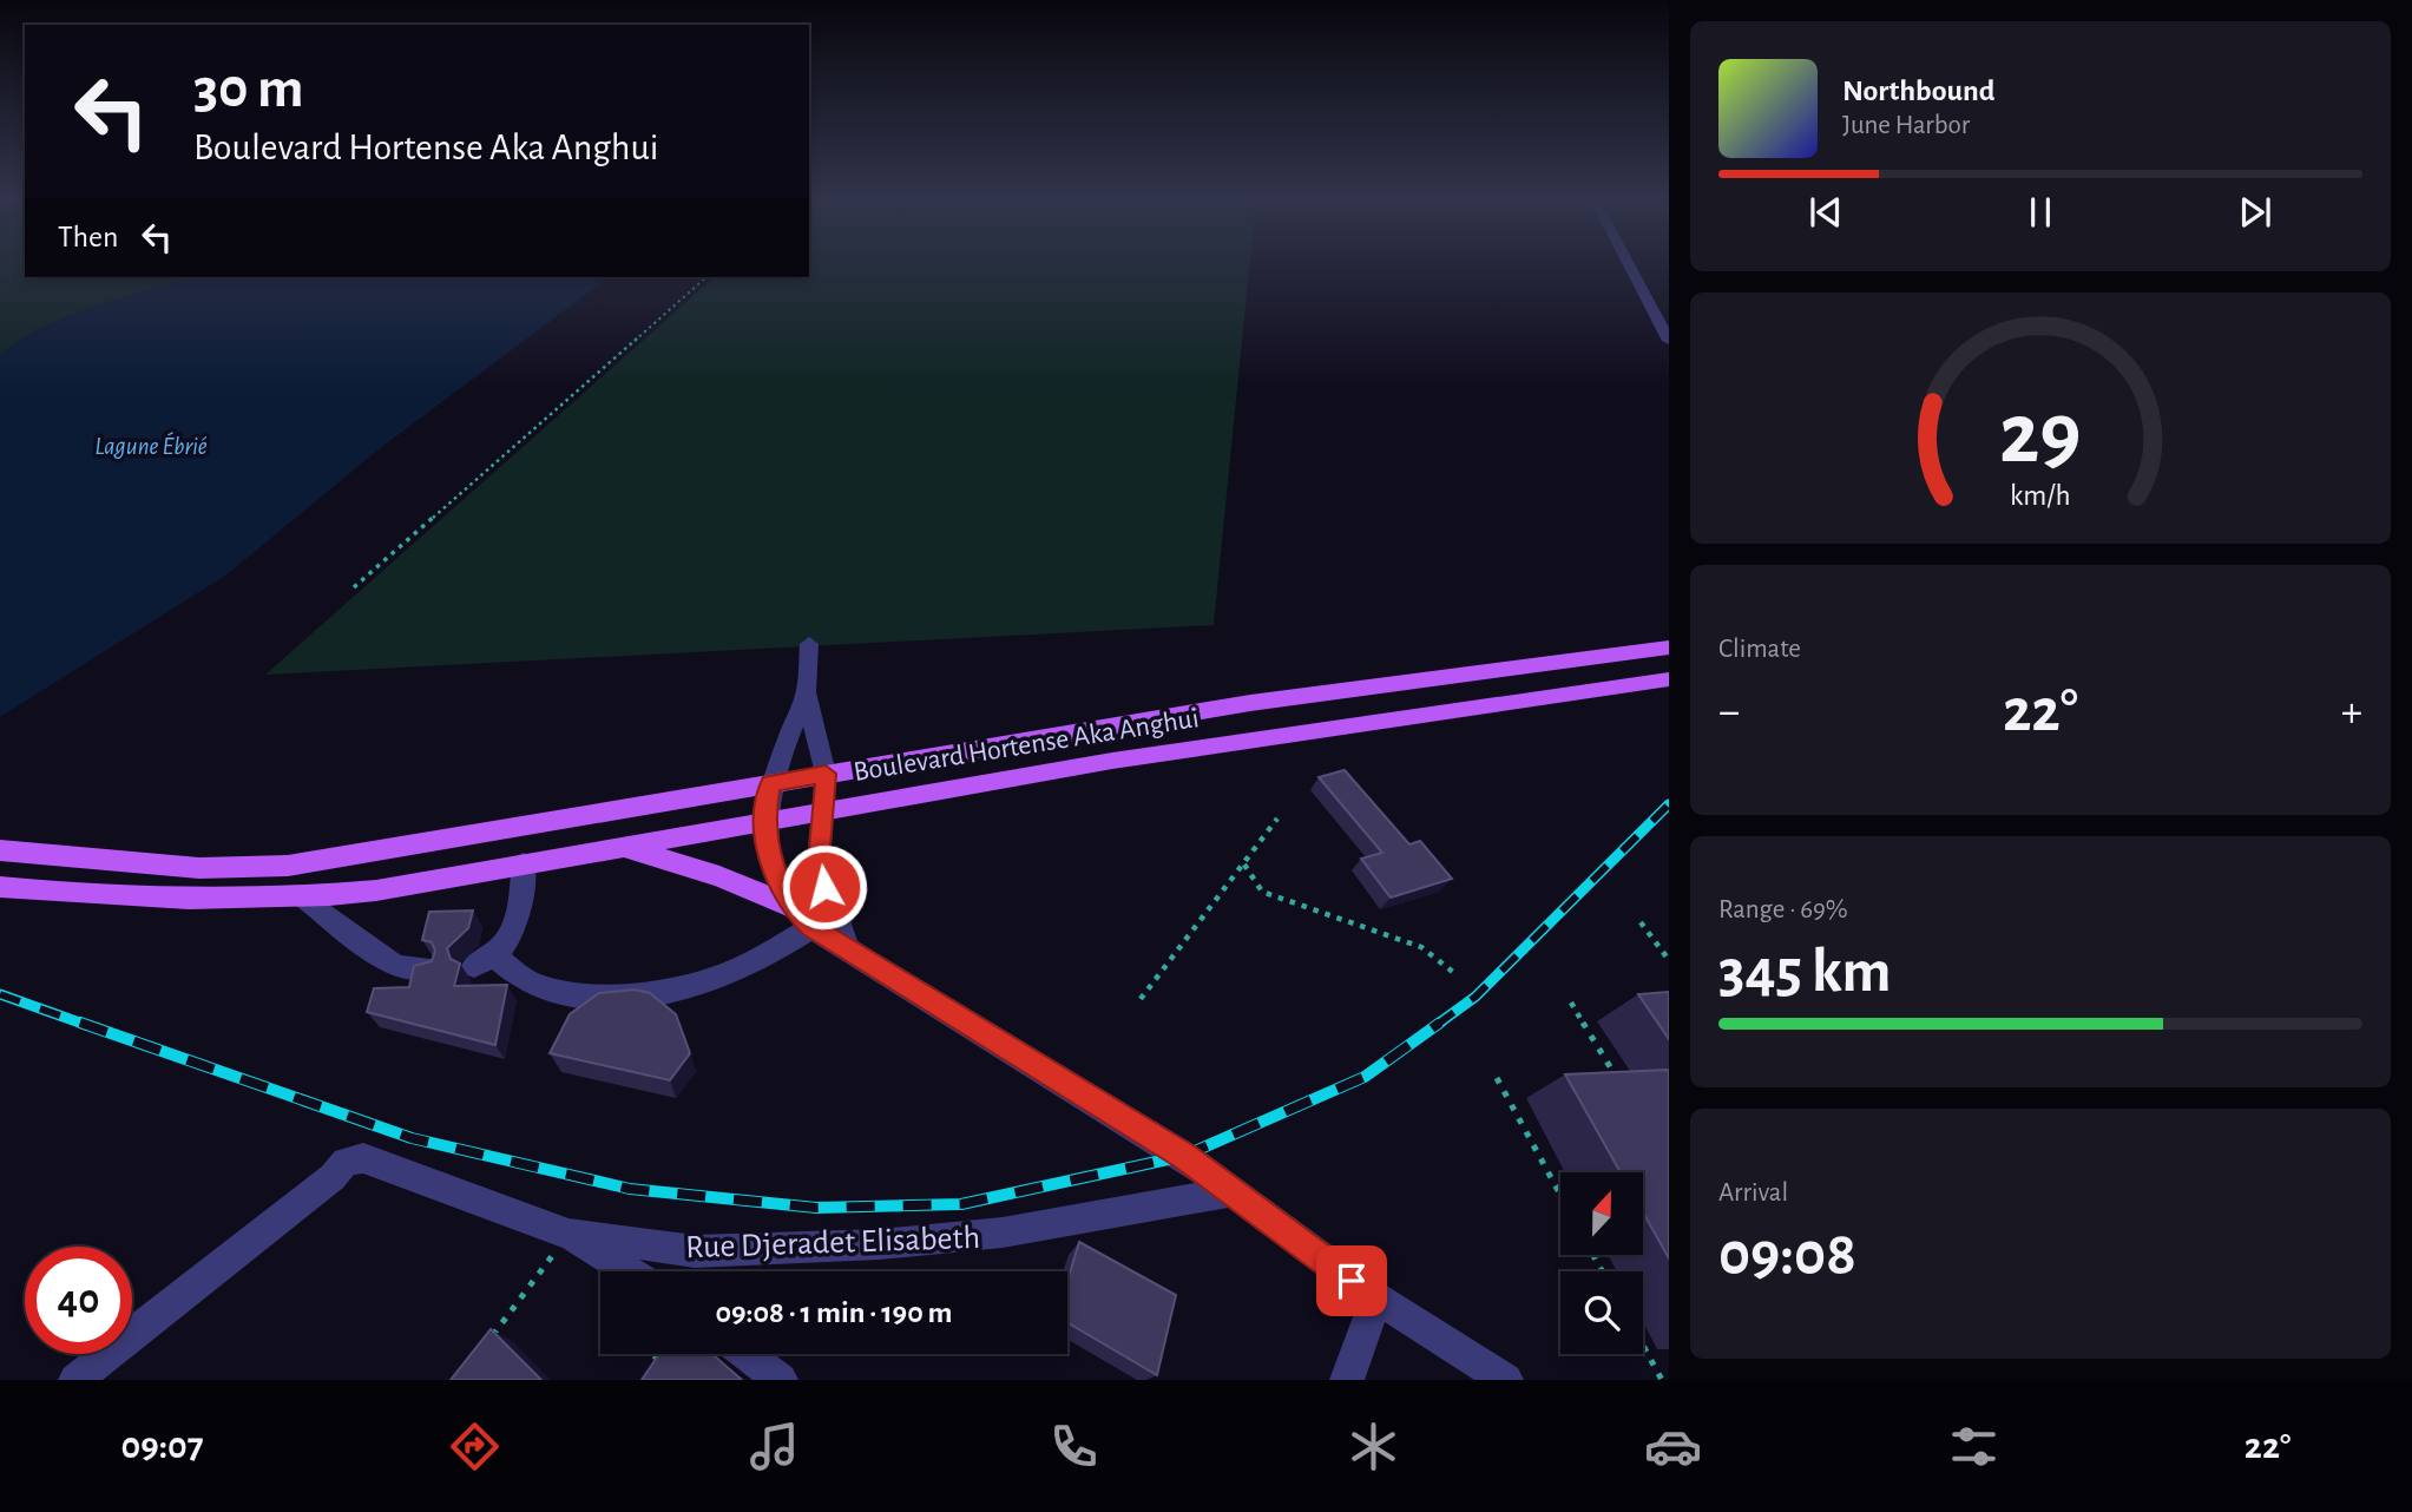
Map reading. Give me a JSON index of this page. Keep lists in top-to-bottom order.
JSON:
{
  "streets": {
    "main road": ["Boulevard Hortense Aka Anghui"],
    "street": ["Rue Djeradet Elisabeth"]
  },
  "water": ["Lagune Ébrié"],
  "north": "top",
  "page": {
    "turn": ["30 m", "Boulevard Hortense Aka Anghui"],
    "song": ["Northbound", "June Harbor"],
    "then": "Then",
    "tile": [
      "Climate",
      ["Range · 69%", "345 km"],
      ["Arrival", "09:08"]
    ],
    "heat": ["−", "22°", "+"],
    "limit": "40",
    "trip": "09:08 · 1 min · 190 m",
    "tabs": ["09:07", "22°"],
    "gauge": ["29", "km/h"]
  }
}
